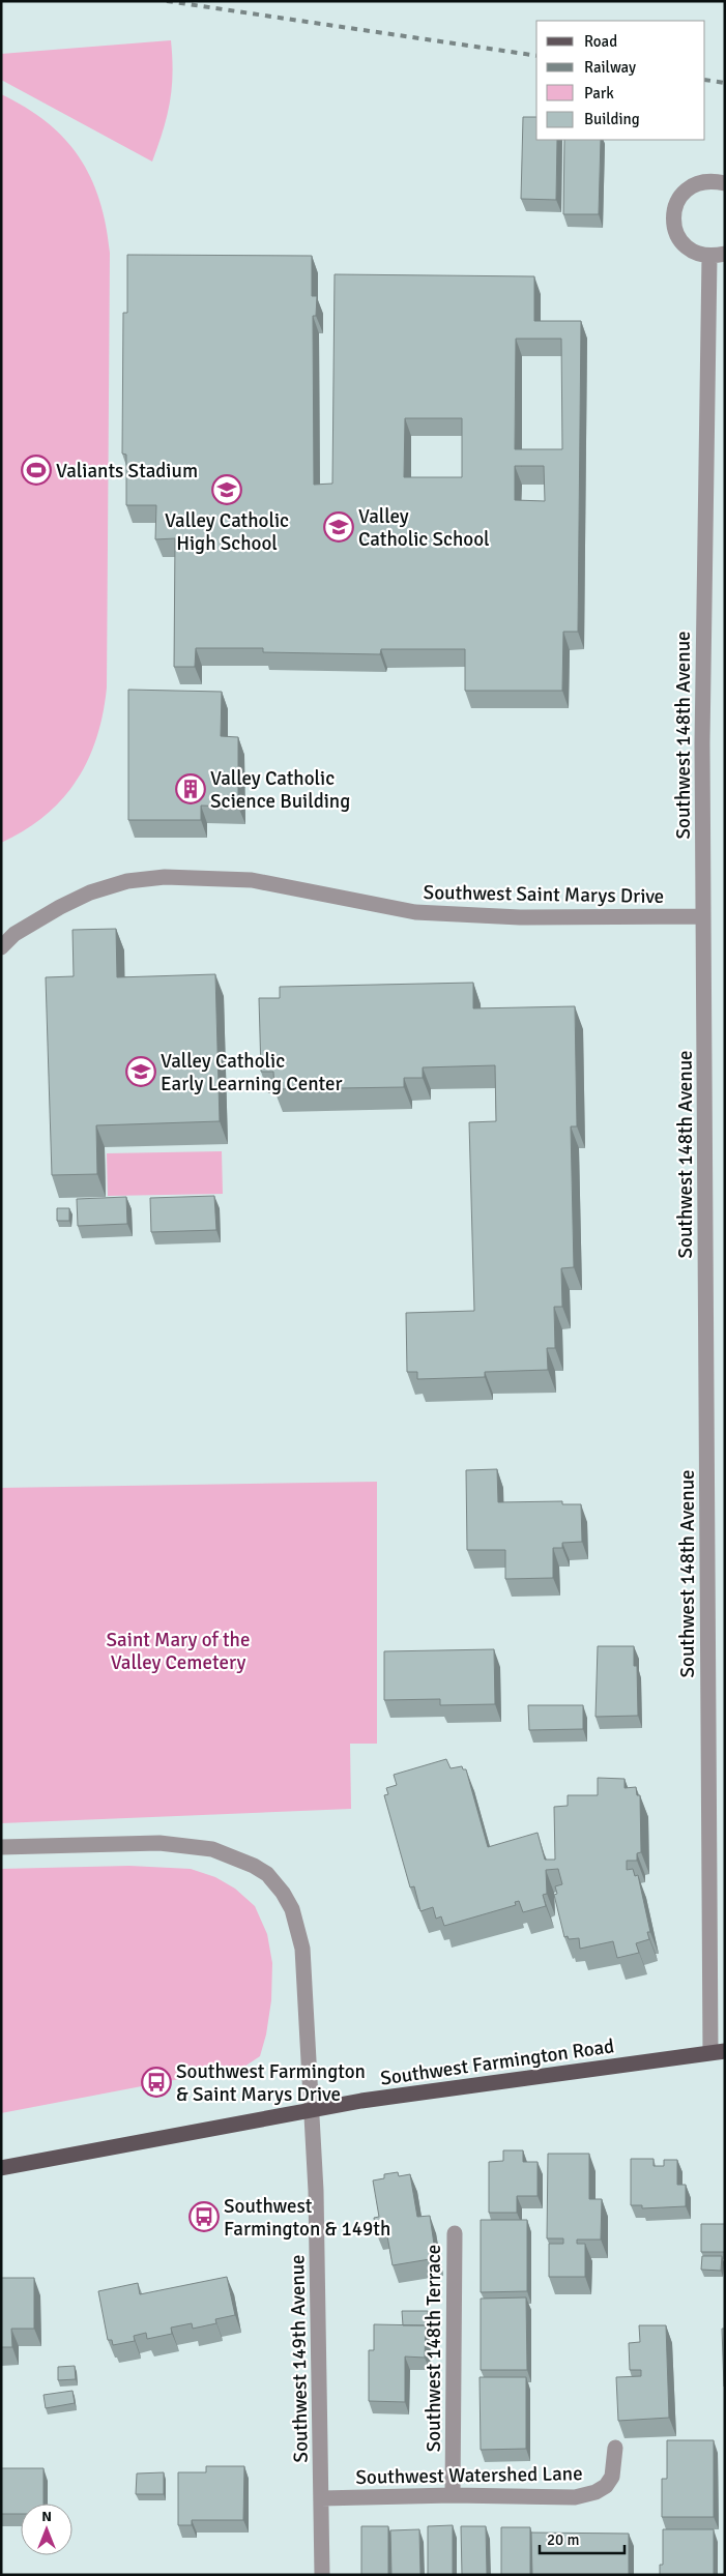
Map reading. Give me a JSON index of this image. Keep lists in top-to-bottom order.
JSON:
{
  "streets": {
    "main road": ["Southwest Farmington Road"],
    "street": [
      "Southwest 148th Avenue",
      "Southwest Saint Marys Drive",
      "Southwest 148th Terrace",
      "Southwest 149th Avenue",
      "Southwest Watershed Lane"
    ]
  },
  "crossings": [
    ["Southwest 148th Avenue", "Southwest Saint Marys Drive"],
    ["Southwest 148th Avenue", "Southwest Farmington Road"],
    ["Southwest Farmington Road", "Southwest 149th Avenue"],
    ["Southwest 148th Terrace", "Southwest Watershed Lane"],
    ["Southwest 149th Avenue", "Southwest Watershed Lane"]
  ],
  "parks": ["Saint Mary of the Valley Cemetery"],
  "places": {
    "sports": ["Valiants Stadium"],
    "school or university": ["Valley Catholic High School", "Valley Catholic School", "Valley Catholic Early Learning Center"],
    "building": ["Valley Catholic Science Building"],
    "bus stop": ["Southwest Farmington & Saint Marys Drive", "Southwest Farmington & 149th"]
  },
  "legend": [
    "Road",
    "Railway",
    "Park",
    "Building"
  ],
  "scale_bar": "20 m",
  "north": "top"
}
